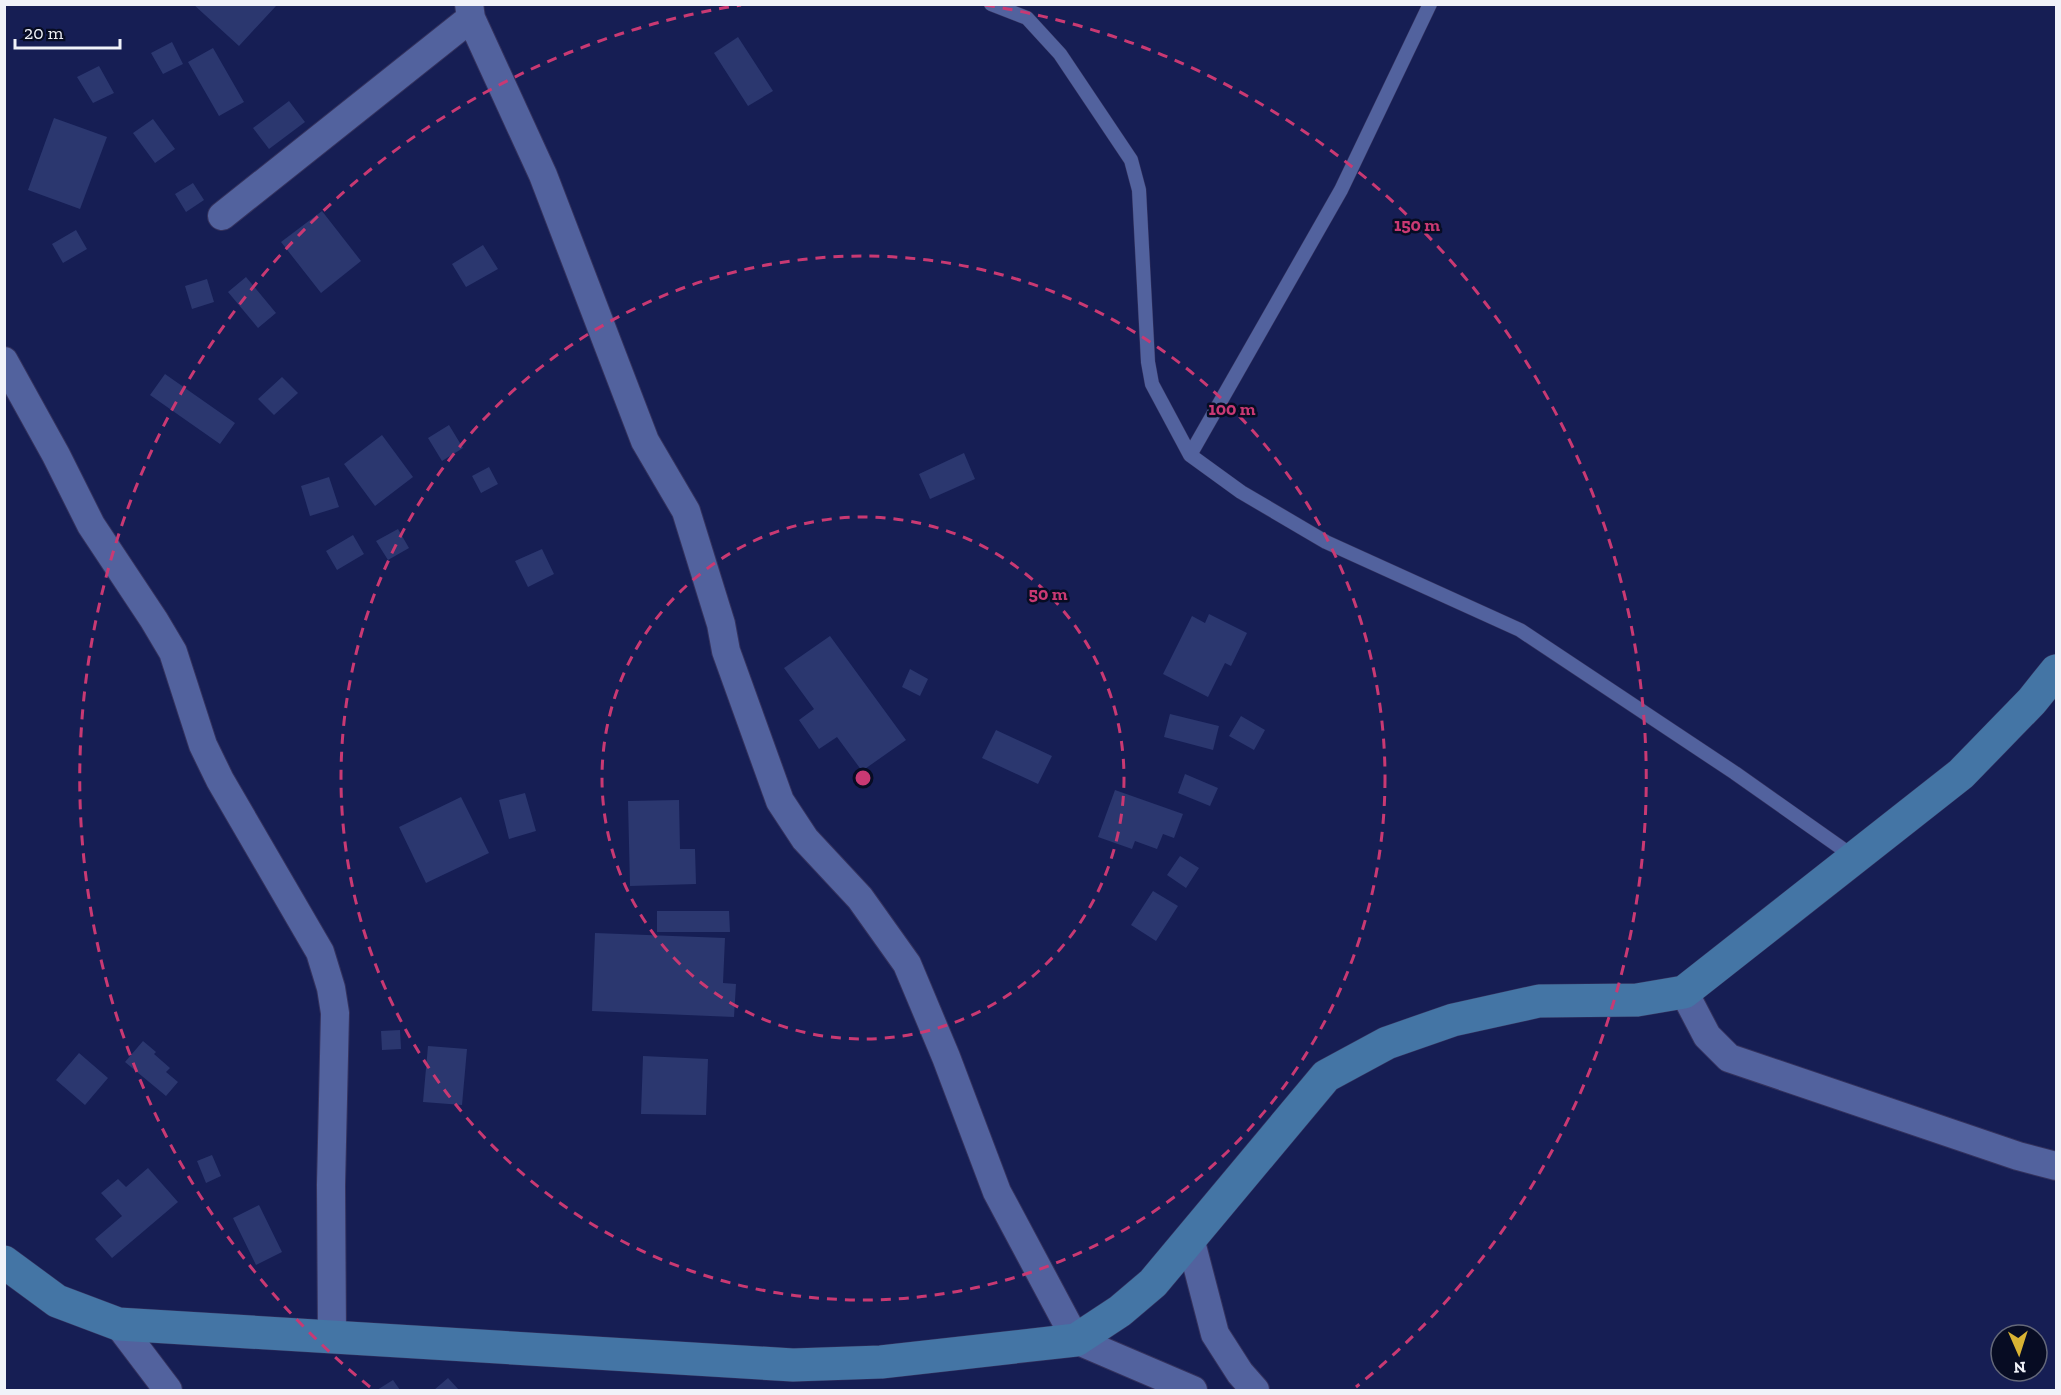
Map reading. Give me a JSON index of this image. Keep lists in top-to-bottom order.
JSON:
{
  "scale_bar": "20 m",
  "north": "bottom",
  "rings": ["150 m", "100 m", "50 m"]
}
